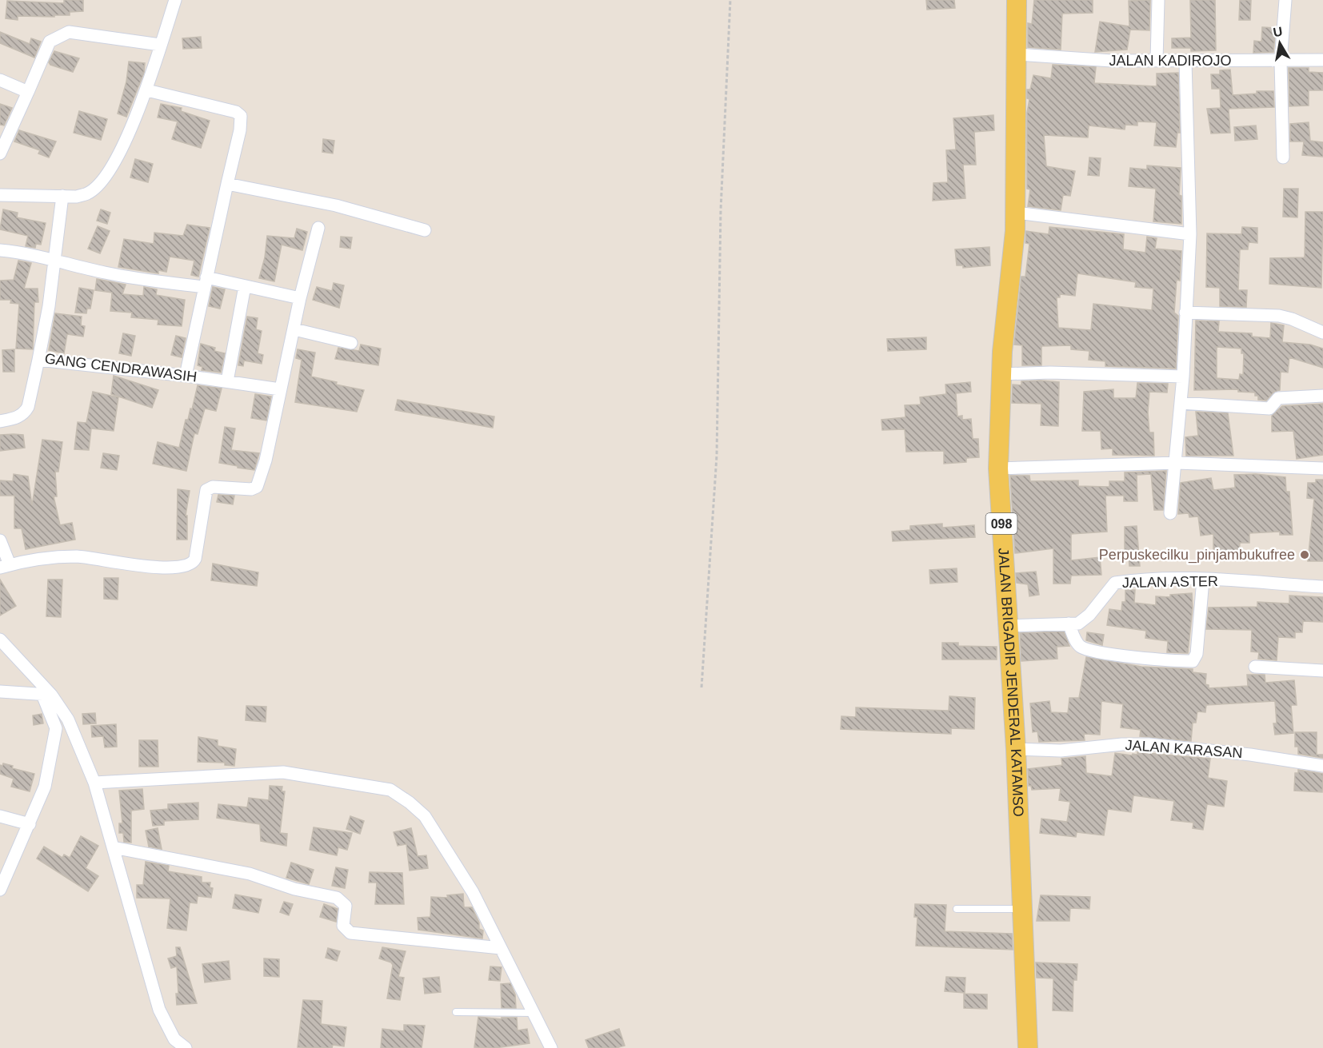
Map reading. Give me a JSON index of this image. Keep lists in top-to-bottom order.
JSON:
{
  "streets": {
    "main road": ["098", "JALAN BRIGADIR JENDERAL KATAMSO"],
    "street": [
      "JALAN KADIROJO",
      "GANG CENDRAWASIH",
      "JALAN ASTER",
      "JALAN KARASAN"
    ]
  },
  "crossings": [
    ["JALAN KADIROJO", "JALAN BRIGADIR JENDERAL KATAMSO"],
    ["JALAN ASTER", "JALAN BRIGADIR JENDERAL KATAMSO"],
    ["JALAN BRIGADIR JENDERAL KATAMSO", "JALAN KARASAN"]
  ],
  "places": ["Perpuskecilku_pinjambukufree"],
  "north": "top"
}
